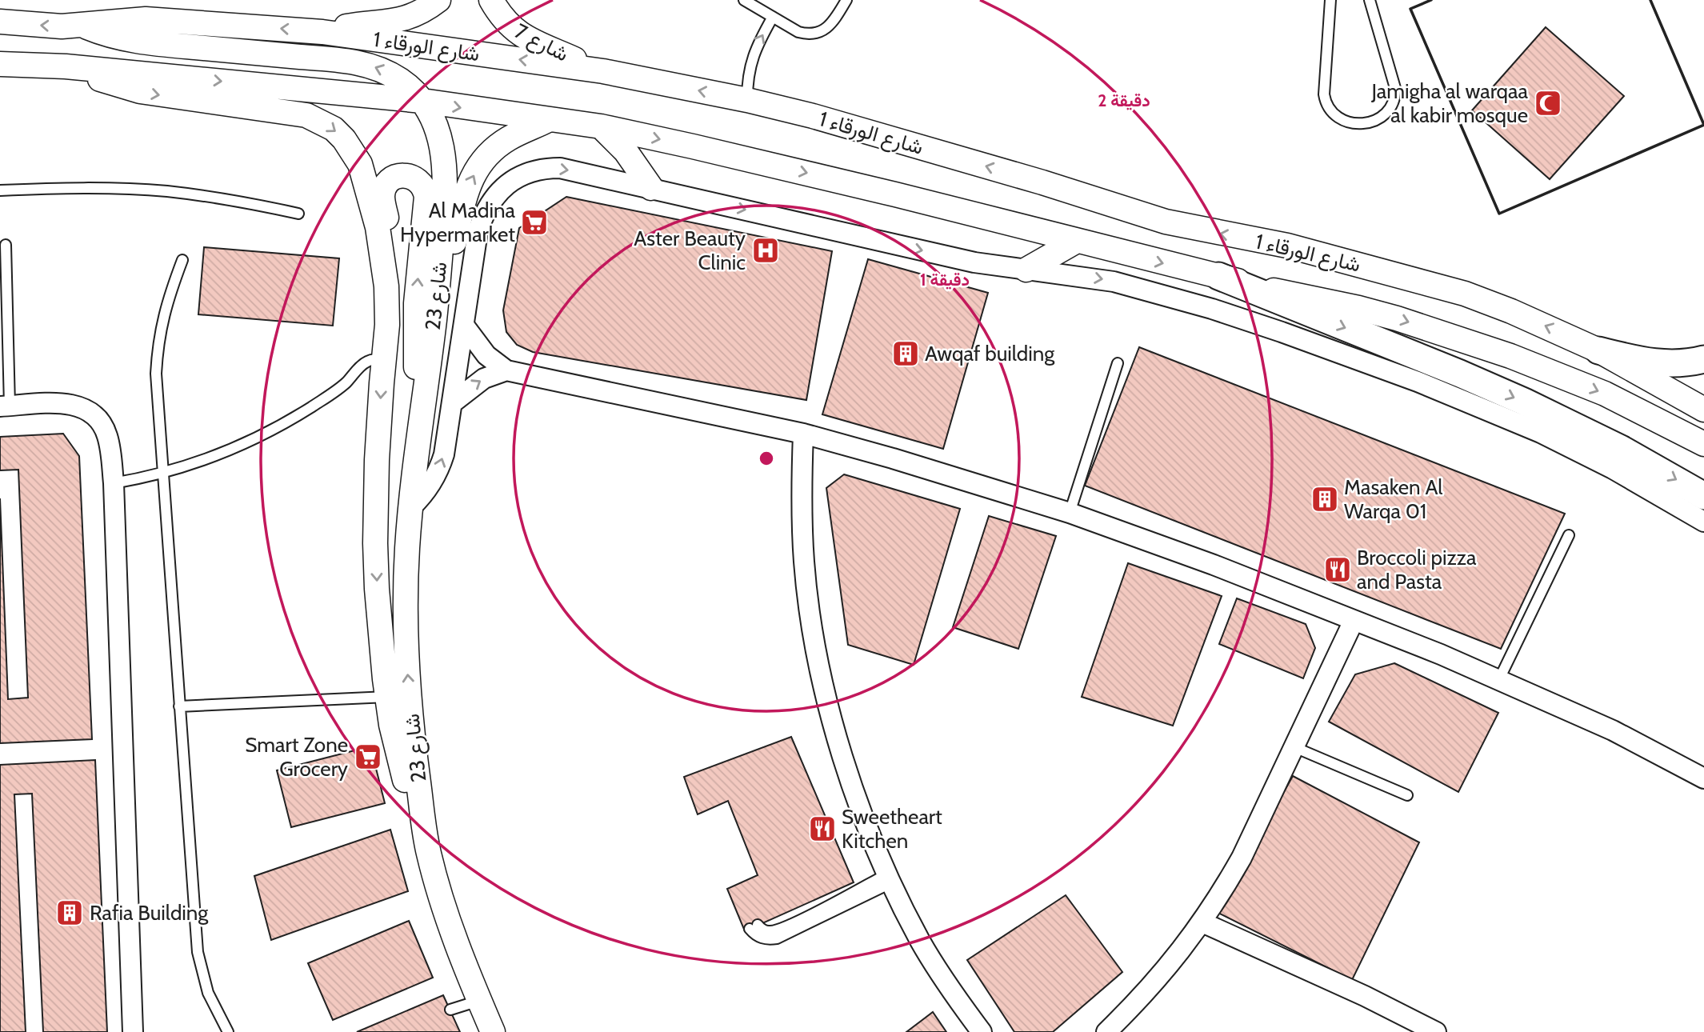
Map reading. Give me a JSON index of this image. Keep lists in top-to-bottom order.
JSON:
{
  "streets": {
    "street": ["شارع 7", "شارع الورقاء 1", "شارع 23"]
  },
  "crossings": [
    ["شارع 7", "شارع الورقاء 1"],
    ["شارع الورقاء 1", "شارع 23"]
  ],
  "places": {
    "mosque": ["Jamigha al warqaa al kabir mosque"],
    "supermarket": ["Al Madina Hypermarket", "Smart Zone Grocery"],
    "hospital": ["Aster Beauty Clinic"],
    "building": ["Awqaf building", "Masaken Al Warqa 01", "Rafia Building"],
    "restaurant": ["Broccoli pizza and Pasta", "Sweetheart Kitchen"]
  },
  "rings": ["2 دقيقة", "1 دقيقة"]
}
